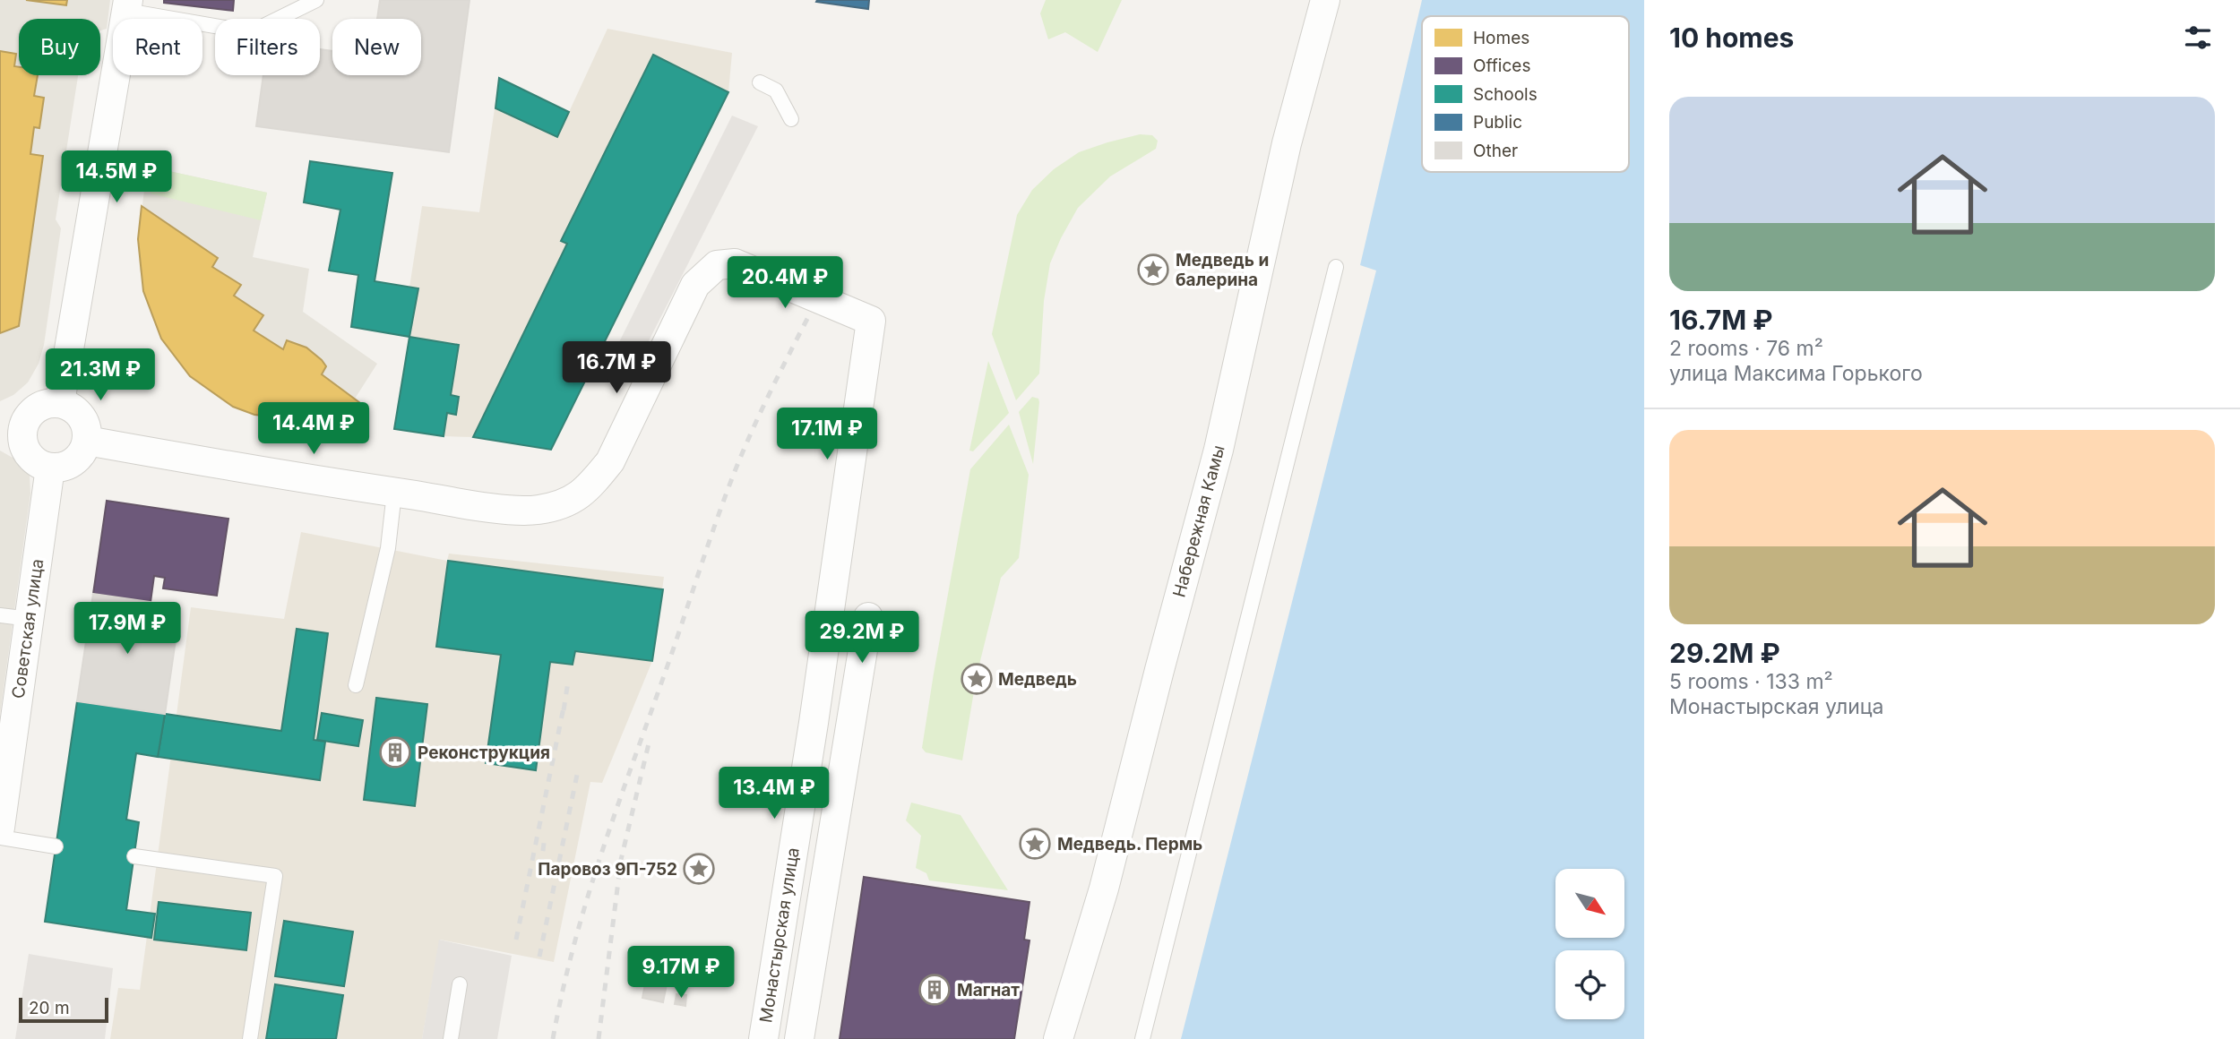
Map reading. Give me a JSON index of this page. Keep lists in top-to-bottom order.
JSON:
{
  "streets": {
    "street": ["Набережная Камы", "Советская улица", "Монастырская улица"]
  },
  "places": {
    "place": [
      "Медведь и балерина",
      "Медведь",
      "Медведь. Пермь",
      "Паровоз 9П-752"
    ],
    "building": ["Реконструкция", "Магнат"]
  },
  "legend": [
    "Homes",
    "Offices",
    "Schools",
    "Public",
    "Other"
  ],
  "scale_bar": "20 m",
  "north": "bottom right",
  "page": {
    "heading": "10 homes",
    "chip": [
      "Buy",
      "Rent",
      "Filters",
      "New"
    ],
    "list": [
      {
        "name": "16.7M ₽",
        "note": "2 rooms · 76 m² · улица Максима Горького"
      },
      {
        "name": "29.2M ₽",
        "note": "5 rooms · 133 m² · Монастырская улица"
      }
    ],
    "price": [
      "14.5M ₽",
      "20.4M ₽",
      "16.7M ₽",
      "21.3M ₽",
      "14.4M ₽",
      "17.1M ₽",
      "17.9M ₽",
      "29.2M ₽",
      "13.4M ₽",
      "9.17M ₽"
    ],
    "scale": "20 m"
  }
}
